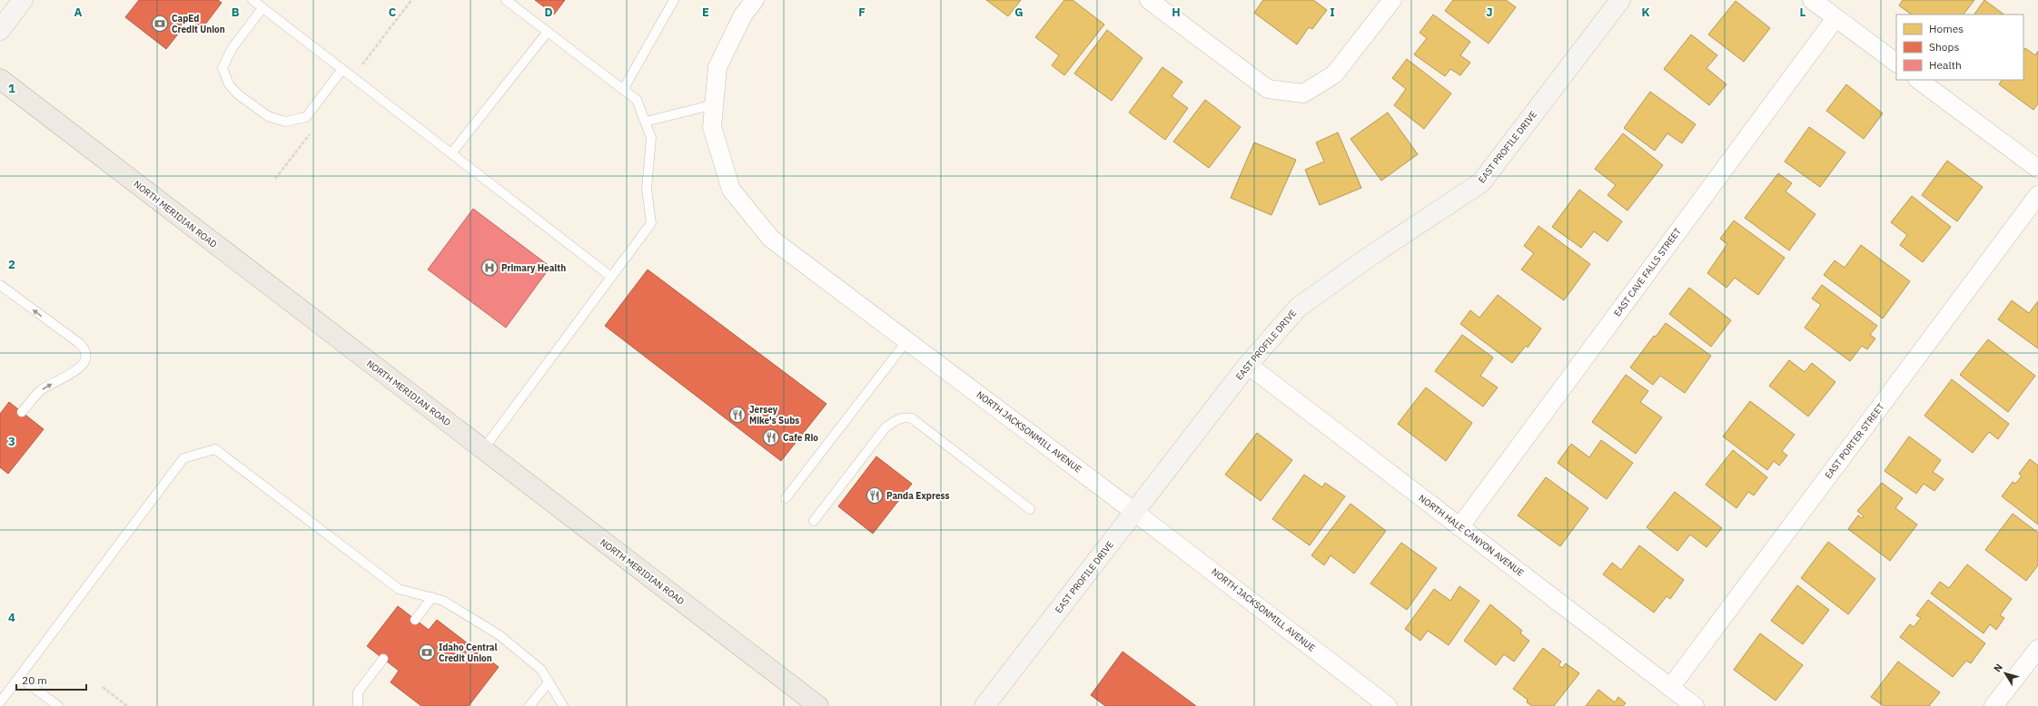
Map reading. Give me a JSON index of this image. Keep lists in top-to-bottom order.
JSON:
{
  "streets": {
    "main road": ["NORTH MERIDIAN ROAD"],
    "street": [
      "EAST PROFILE DRIVE",
      "EAST CAVE FALLS STREET",
      "NORTH JACKSONMILL AVENUE",
      "EAST PORTER STREET",
      "NORTH HALE CANYON AVENUE"
    ]
  },
  "crossings": [
    ["EAST PROFILE DRIVE", "NORTH JACKSONMILL AVENUE"],
    ["EAST PROFILE DRIVE", "NORTH HALE CANYON AVENUE"],
    ["EAST CAVE FALLS STREET", "NORTH HALE CANYON AVENUE"],
    ["EAST PORTER STREET", "NORTH HALE CANYON AVENUE"]
  ],
  "places": {
    "bank": ["CapEd Credit Union", "Idaho Central Credit Union"],
    "hospital": ["Primary Health"],
    "restaurant": ["Jersey Mike's Subs", "Cafe Rio", "Panda Express"]
  },
  "legend": ["Homes", "Shops", "Health"],
  "scale_bar": "20 m",
  "north": "top left",
  "grid": {
    "columns": [
      "A",
      "B",
      "C",
      "D",
      "E",
      "F",
      "G",
      "H",
      "I",
      "J",
      "K",
      "L"
    ],
    "rows": [
      "1",
      "2",
      "3",
      "4"
    ]
  }
}
